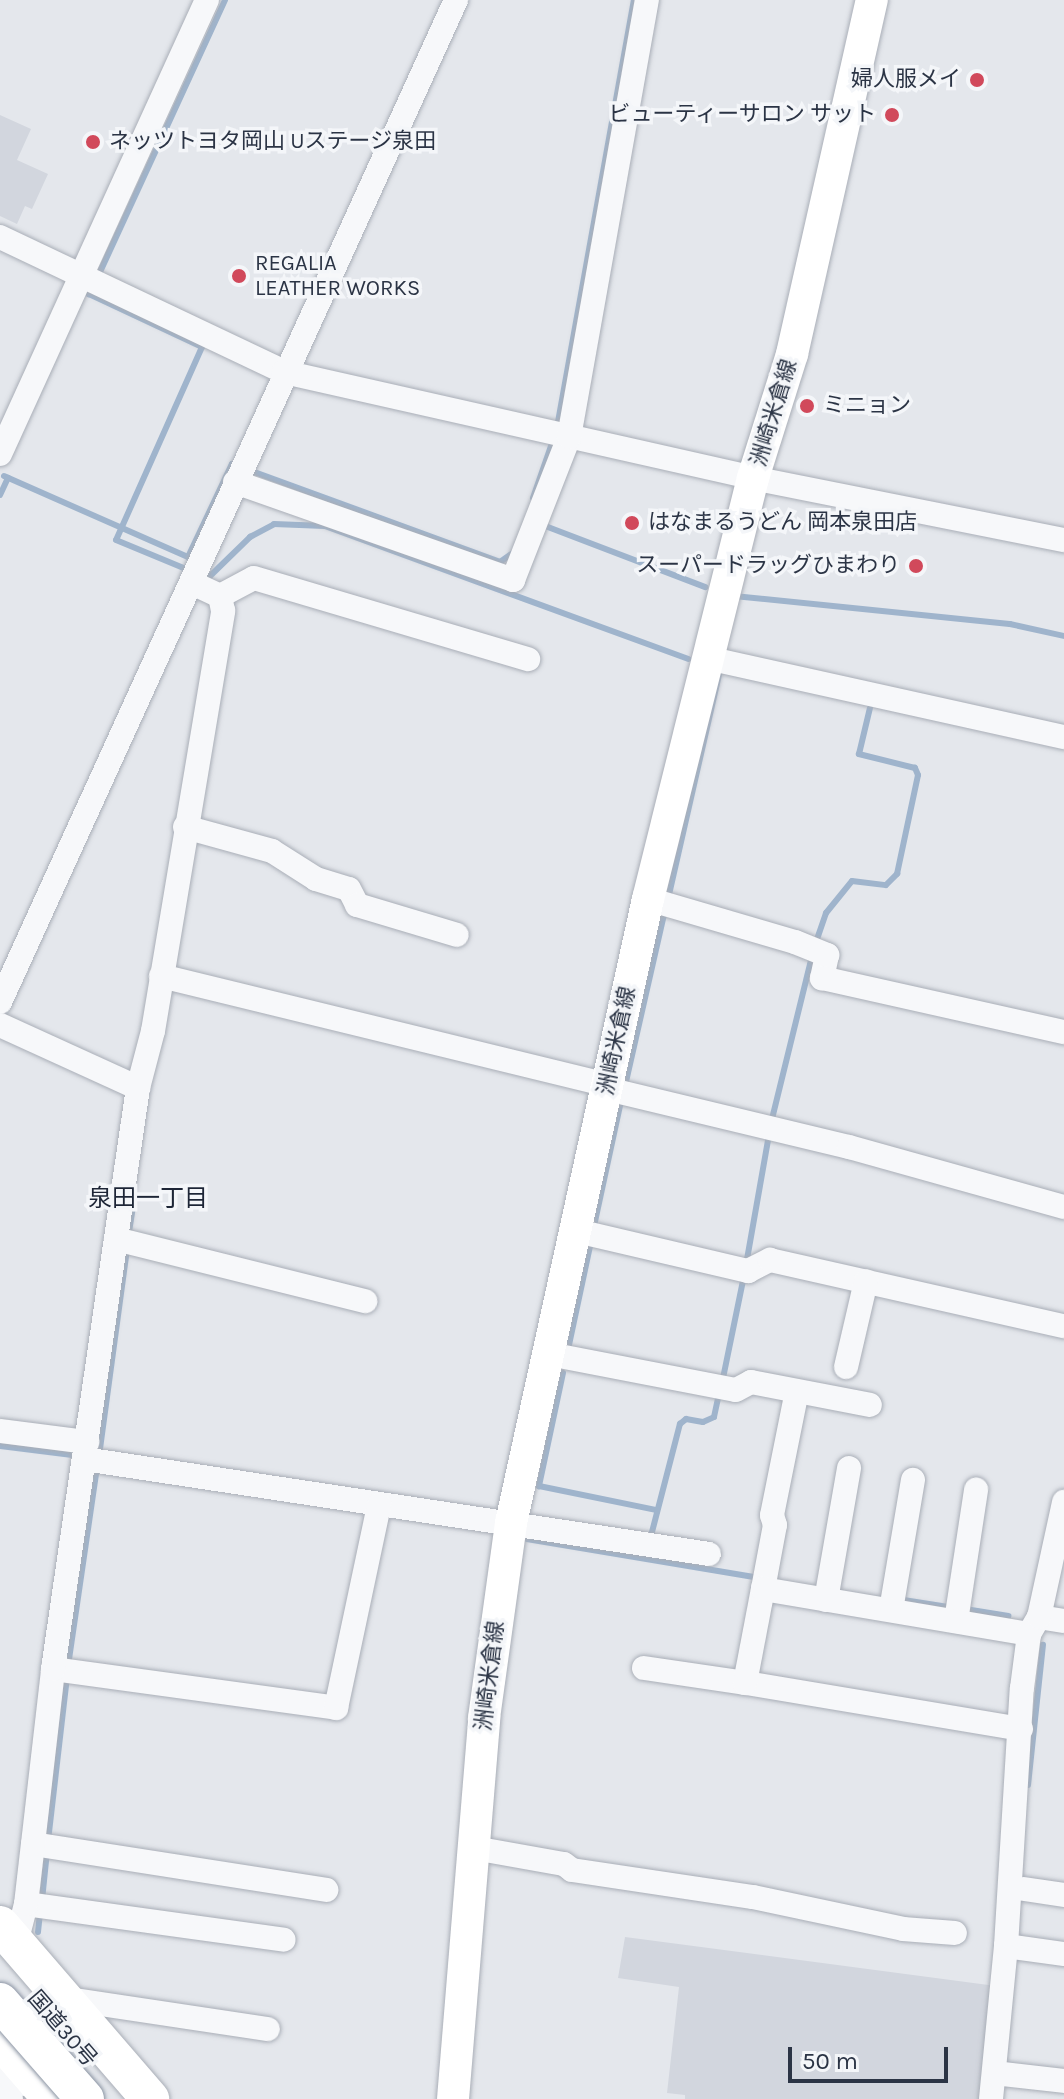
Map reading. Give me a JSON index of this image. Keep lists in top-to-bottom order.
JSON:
{
  "streets": {
    "highway": ["国道30号"],
    "main road": ["洲崎米倉線"]
  },
  "districts": ["泉田一丁目"],
  "places": [
    "婦人服メイ",
    "ビューティーサロン サット",
    "ネッツトヨタ岡山 Uステージ泉田",
    "REGALIA LEATHER WORKS",
    "ミニョン",
    "はなまるうどん 岡本泉田店",
    "スーパードラッグひまわり"
  ],
  "scale_bar": "50 m"
}
